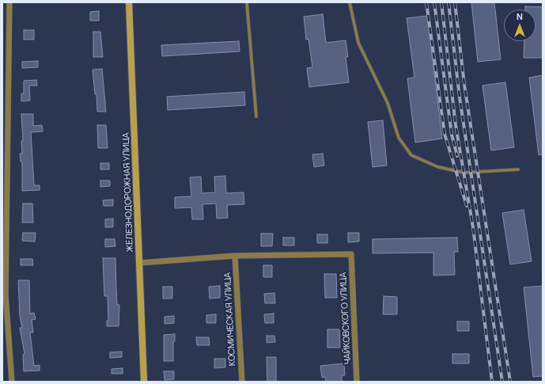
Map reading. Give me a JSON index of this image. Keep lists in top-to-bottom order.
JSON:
{
  "streets": {
    "street": ["ЖЕЛЕЗНОДОРОЖНАЯ УЛИЦА", "ЧАЙКОВСКОГО УЛИЦА", "КОСМИЧЕСКАЯ УЛИЦА"]
  },
  "crossings": [
    ["ЧАЙКОВСКОГО УЛИЦА", "КОСМИЧЕСКАЯ УЛИЦА"]
  ],
  "north": "top"
}
